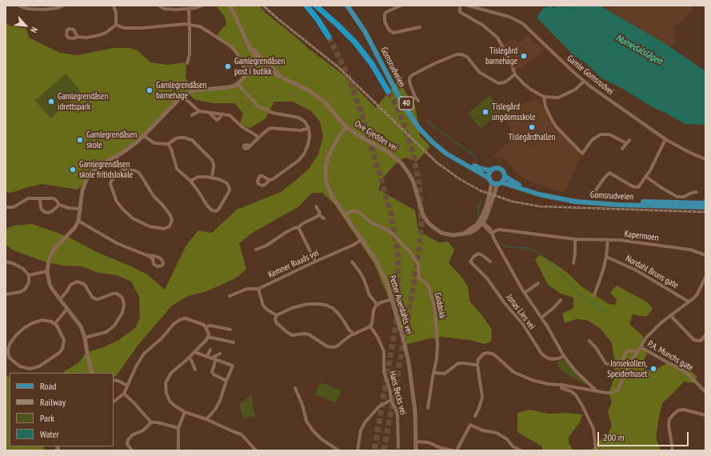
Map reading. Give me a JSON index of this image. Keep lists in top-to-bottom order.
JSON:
{
  "streets": {
    "main road": ["Gomsrudveien", "40"],
    "street": [
      "Gamle Gomsrudvei",
      "Ove Gjeddes vei",
      "Kapermoen",
      "Kemner Ruuds vei",
      "Nordahl Bruns gate",
      "Petter Auerdahls vei",
      "Goddokk",
      "Jonas Lies vei",
      "P.A. Munchs gate",
      "Hans Becks vei"
    ]
  },
  "crossings": [
    ["Gomsrudveien", "40"],
    ["Gomsrudveien", "Ove Gjeddes vei"],
    ["40", "Ove Gjeddes vei"],
    ["Ove Gjeddes vei", "Petter Auerdahls vei"],
    ["Kemner Ruuds vei", "Petter Auerdahls vei"],
    ["Petter Auerdahls vei", "Goddokk"]
  ],
  "water": ["Numedalslågen"],
  "places": [
    "Tislegård barnehage",
    "Gamlegrendåsen post i butikk",
    "Gamlegrendåsen barnehage",
    "Gamlegrendåsen idrettspark",
    "Tislegård ungdomsskole",
    "Tislegårdhallen",
    "Gamlegrendåsen skole",
    "Gamlegrendåsen skole fritidslokale",
    "Jonsekollen, Speiderhuset"
  ],
  "legend": [
    "Road",
    "Railway",
    "Park",
    "Water"
  ],
  "scale_bar": "200 m",
  "north": "bottom right"
}
